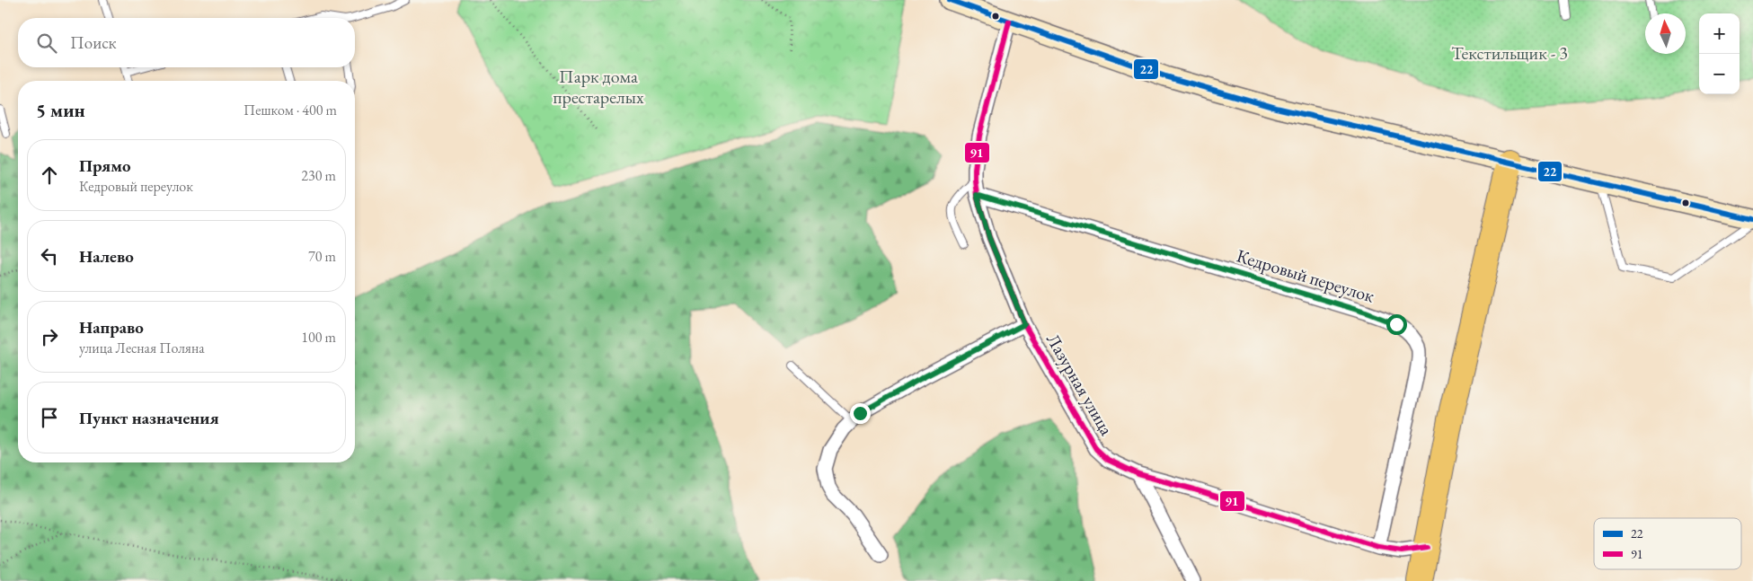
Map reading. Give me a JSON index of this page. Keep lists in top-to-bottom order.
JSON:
{
  "streets": {
    "street": ["Кедровый переулок", "Лазурная улица"]
  },
  "crossings": [
    ["Кедровый переулок", "Лазурная улица"]
  ],
  "parks": ["Текстильщик - 3", "Парк дома престарелых"],
  "lines": ["transit line 22", "transit line 91"],
  "legend": ["22", "91"],
  "north": "top",
  "page": {
    "map_buttons": ["+", "−"],
    "search": "Поиск",
    "heading": ["5 мин", "Пешком · 400 m"],
    "list": [
      ["Прямо", "Кедровый переулок", "230 m"],
      ["Налево", "70 m"],
      ["Направо", "улица Лесная Поляна", "100 m"],
      "Пункт назначения"
    ]
  }
}
